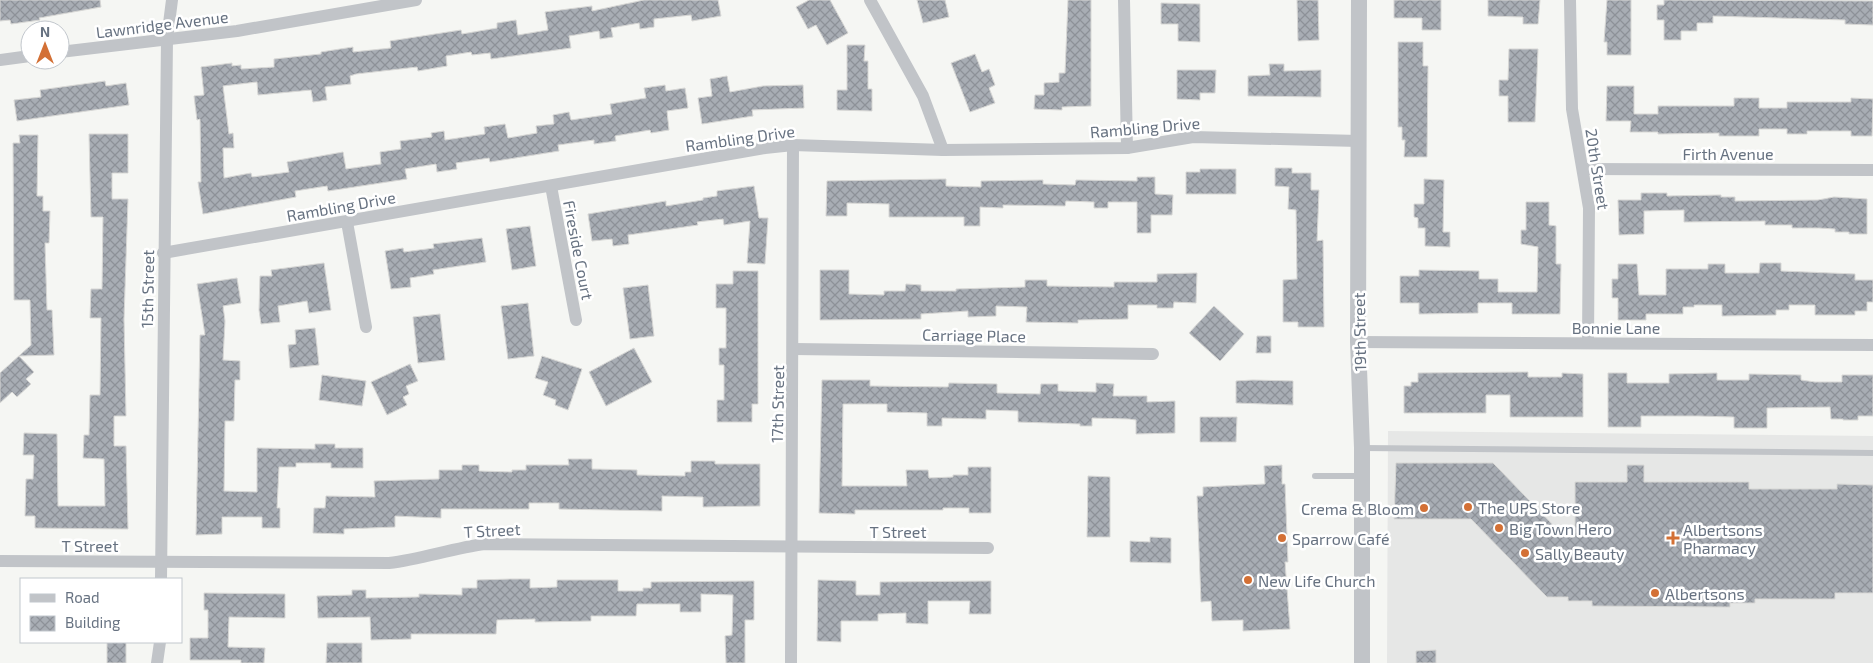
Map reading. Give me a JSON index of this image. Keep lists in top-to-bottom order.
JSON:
{
  "streets": {
    "street": [
      "Lawnridge Avenue",
      "Rambling Drive",
      "Firth Avenue",
      "20th Street",
      "Fireside Court",
      "15th Street",
      "Bonnie Lane",
      "19th Street",
      "Carriage Place",
      "17th Street",
      "T Street"
    ]
  },
  "crossings": [
    ["Lawnridge Avenue", "15th Street"],
    ["Rambling Drive", "Fireside Court"],
    ["Rambling Drive", "15th Street"],
    ["Rambling Drive", "19th Street"],
    ["Rambling Drive", "17th Street"],
    ["Firth Avenue", "20th Street"],
    ["20th Street", "Bonnie Lane"],
    ["15th Street", "T Street"],
    ["Bonnie Lane", "19th Street"],
    ["Carriage Place", "17th Street"],
    ["17th Street", "T Street"]
  ],
  "places": {
    "other": [
      "The UPS Store",
      "Crema & Bloom",
      "Big Town Hero",
      "Sparrow Café",
      "Sally Beauty",
      "New Life Church",
      "Albertsons"
    ],
    "health": ["Albertsons Pharmacy"]
  },
  "legend": ["Road", "Building"],
  "north": "top"
}
